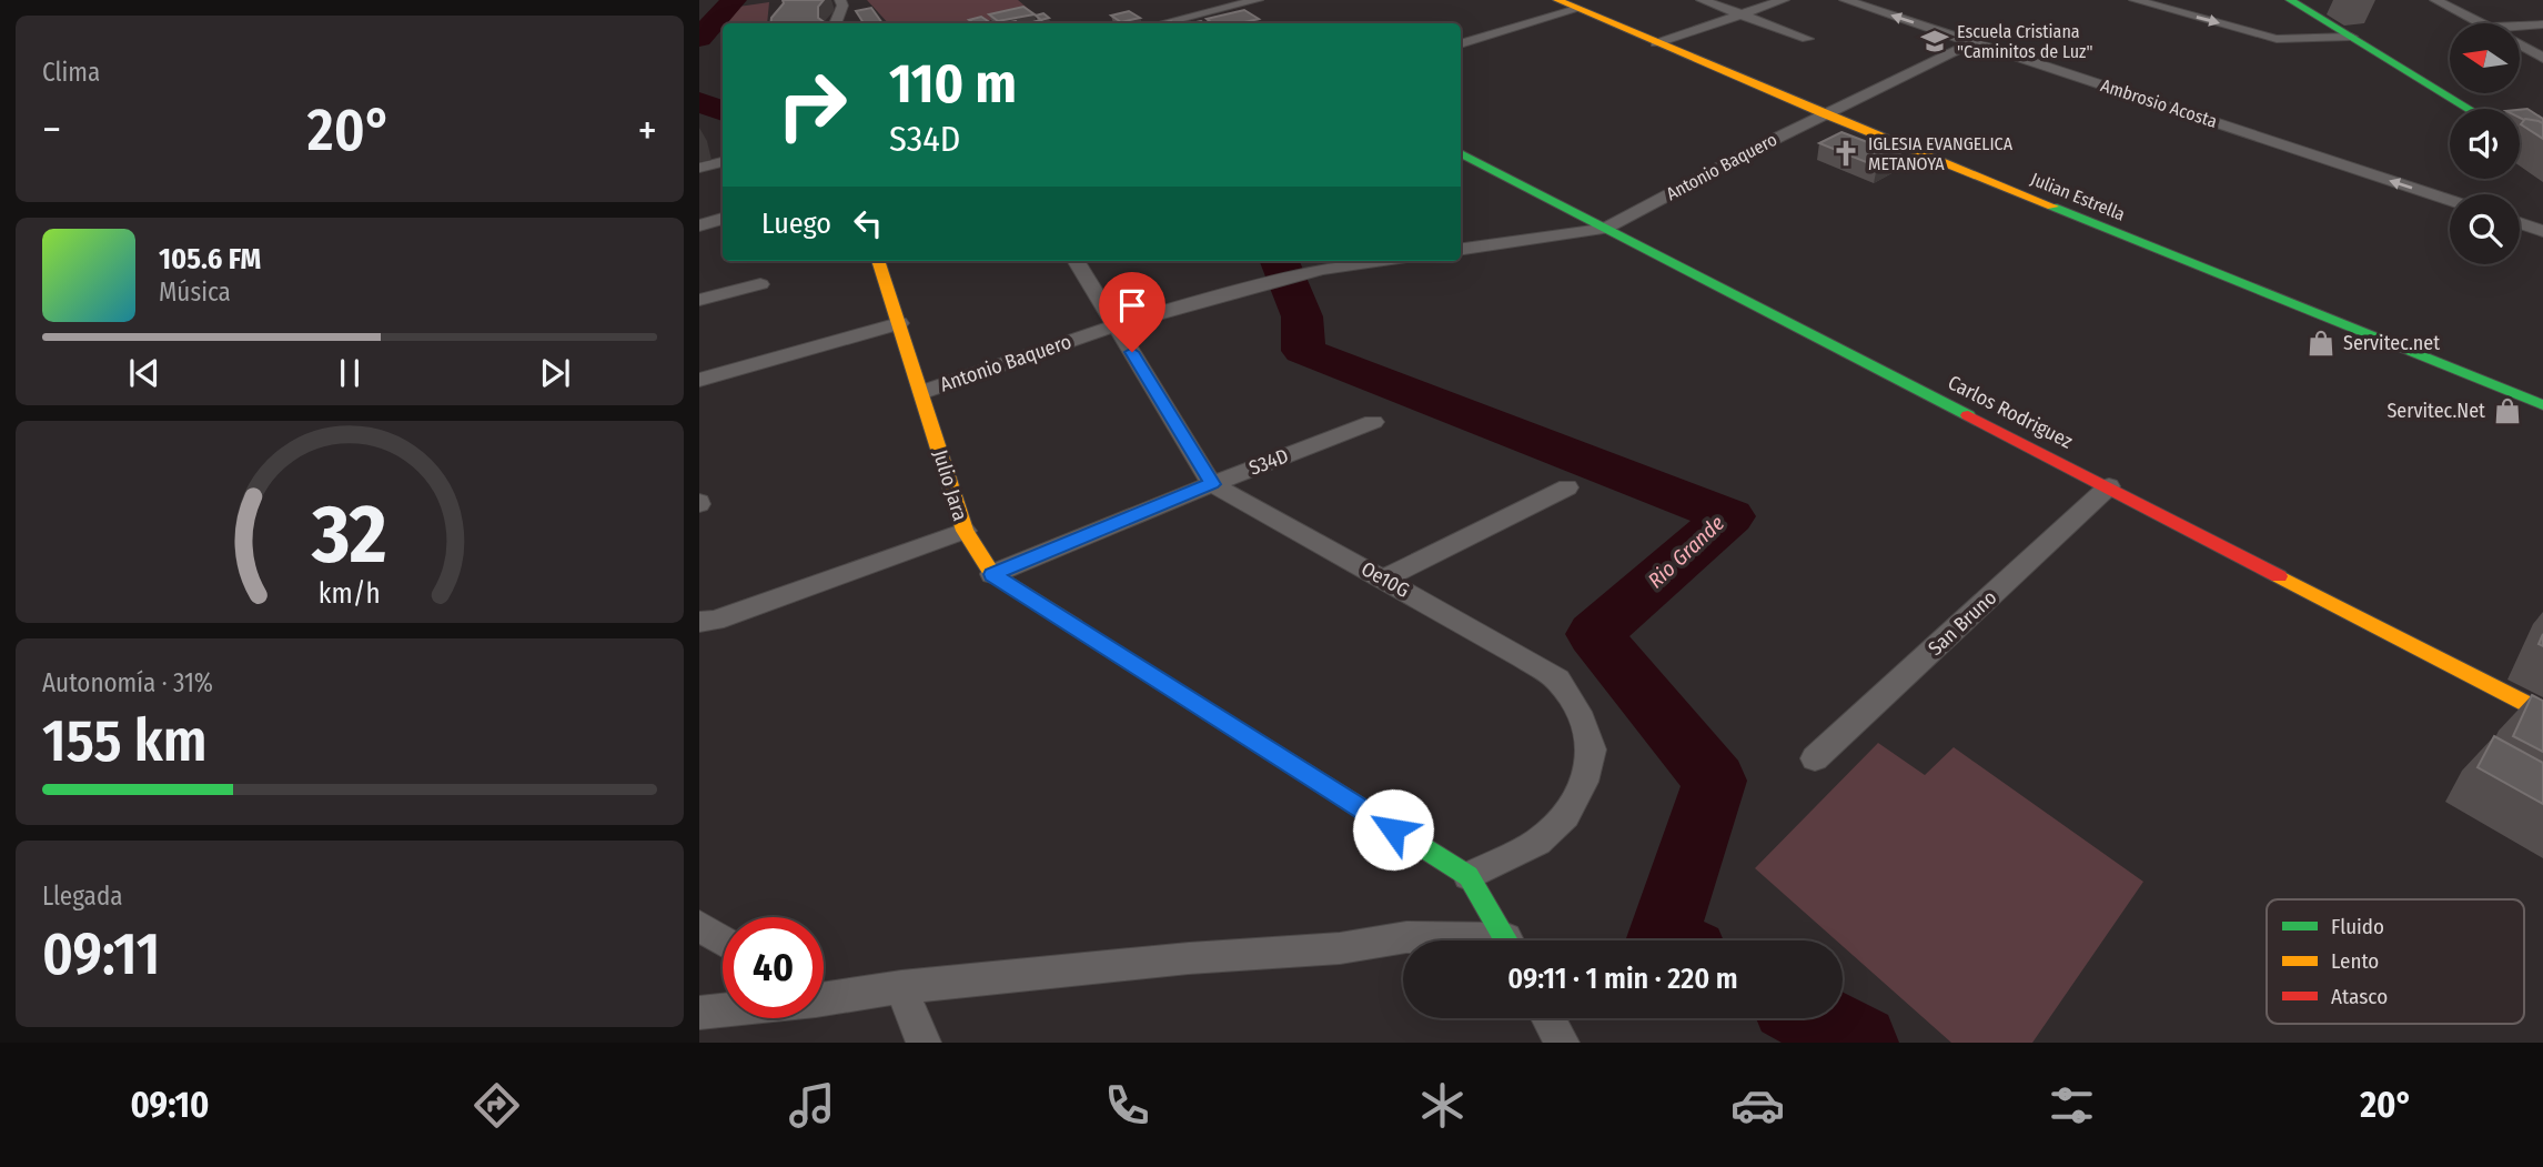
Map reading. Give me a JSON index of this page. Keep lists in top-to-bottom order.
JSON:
{
  "streets": {
    "street": [
      "Ambrosio Acosta",
      "Antonio Baquero",
      "Julian Estrella",
      "Carlos Rodriguez",
      "S34D",
      "Julio Jara",
      "Oe10G",
      "San Bruno"
    ]
  },
  "crossings": [
    ["Ambrosio Acosta", "Antonio Baquero"],
    ["Antonio Baquero", "Julian Estrella"],
    ["Antonio Baquero", "Carlos Rodriguez"],
    ["Antonio Baquero", "Julio Jara"],
    ["Antonio Baquero", "Oe10G"],
    ["Carlos Rodriguez", "San Bruno"],
    ["S34D", "Julio Jara"],
    ["S34D", "Oe10G"],
    ["Julio Jara", "Oe10G"]
  ],
  "water": ["Rio Grande"],
  "places": {
    "school or university": ["Escuela Cristiana \"Caminitos de Luz\""],
    "church": ["IGLESIA EVANGELICA METANOYA"],
    "shop": ["Servitec.net", "Servitec.Net"]
  },
  "legend": ["Fluido", "Lento", "Atasco"],
  "north": "left",
  "page": {
    "tile": [
      "Clima",
      ["Autonomía · 31%", "155 km"],
      ["Llegada", "09:11"]
    ],
    "turn": ["110 m", "S34D"],
    "heat": ["−", "20°", "+"],
    "then": "Luego",
    "song": ["105.6 FM", "Música"],
    "limit": "40",
    "trip": "09:11 · 1 min · 220 m",
    "tabs": ["09:10", "20°"],
    "gauge": ["32", "km/h"]
  }
}
